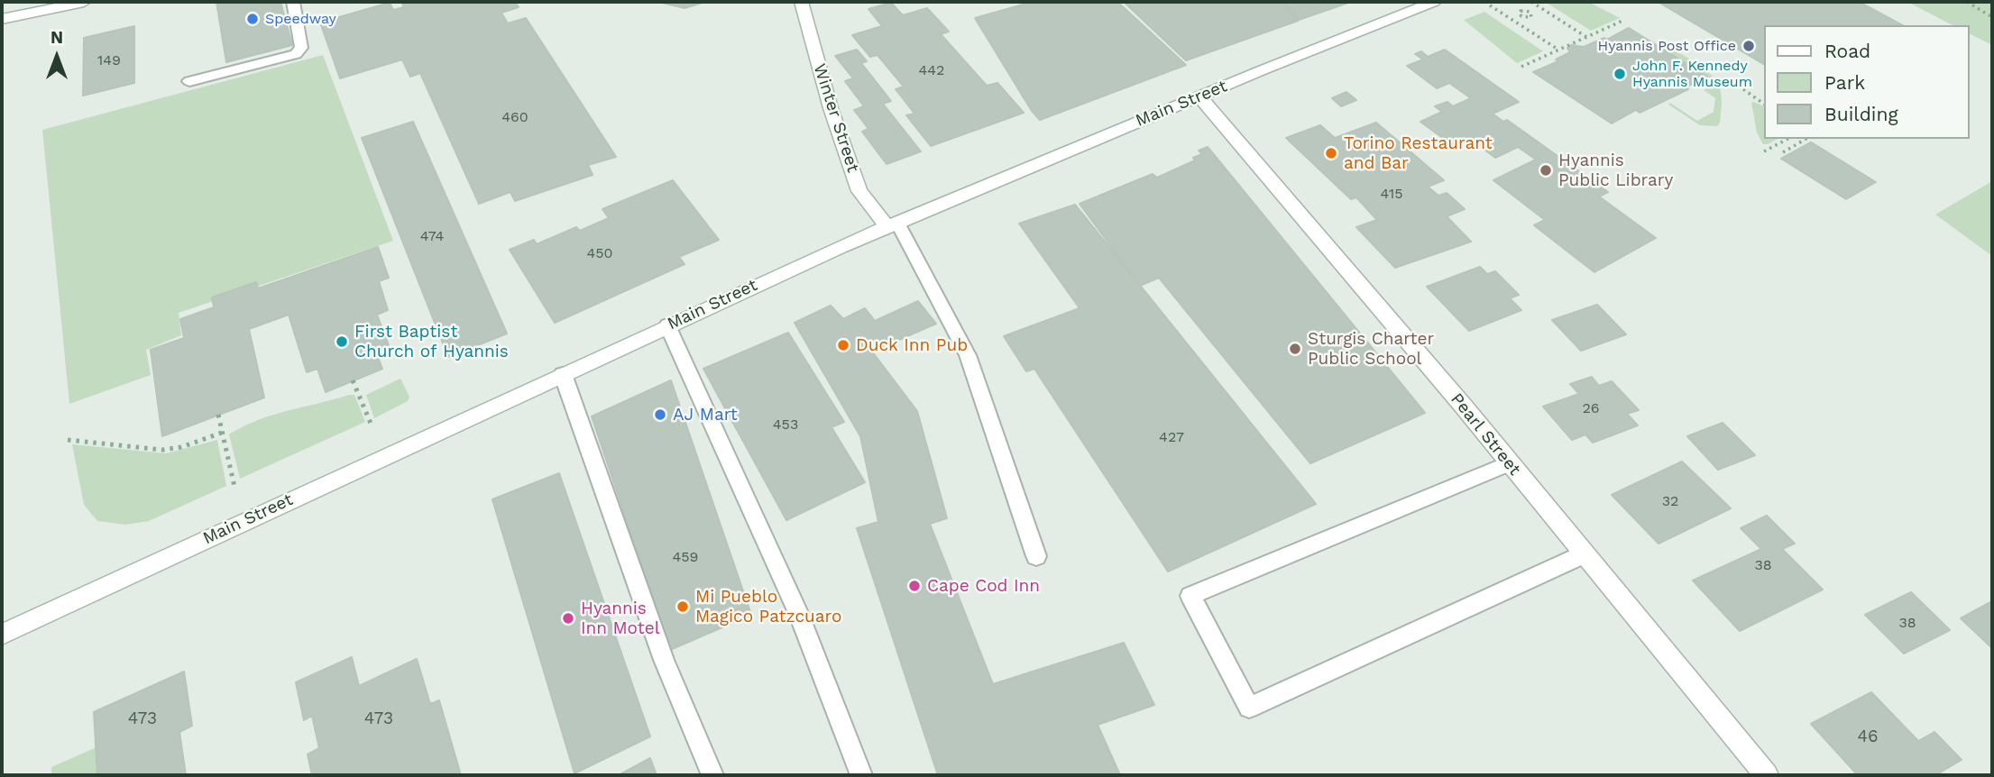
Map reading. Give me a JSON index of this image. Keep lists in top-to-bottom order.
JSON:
{
  "streets": {
    "main road": ["Main Street", "Winter Street", "Pearl Street"]
  },
  "crossings": [
    ["Main Street", "Winter Street"],
    ["Main Street", "Pearl Street"]
  ],
  "places": [
    "Speedway",
    "Hyannis Post Office",
    "John F. Kennedy Hyannis Museum",
    "Torino Restaurant and Bar",
    "Hyannis Public Library",
    "First Baptist Church of Hyannis",
    "Duck Inn Pub",
    "Sturgis Charter Public School",
    "AJ Mart",
    "Cape Cod Inn",
    "Mi Pueblo Magico Patzcuaro",
    "Hyannis Inn Motel"
  ],
  "house_numbers": [
    "149",
    "442",
    "460",
    "415",
    "474",
    "450",
    "26",
    "453",
    "427",
    "32",
    "459",
    "38",
    "38",
    "473",
    "473",
    "46"
  ],
  "legend": ["Road", "Park", "Building"],
  "north": "top"
}
